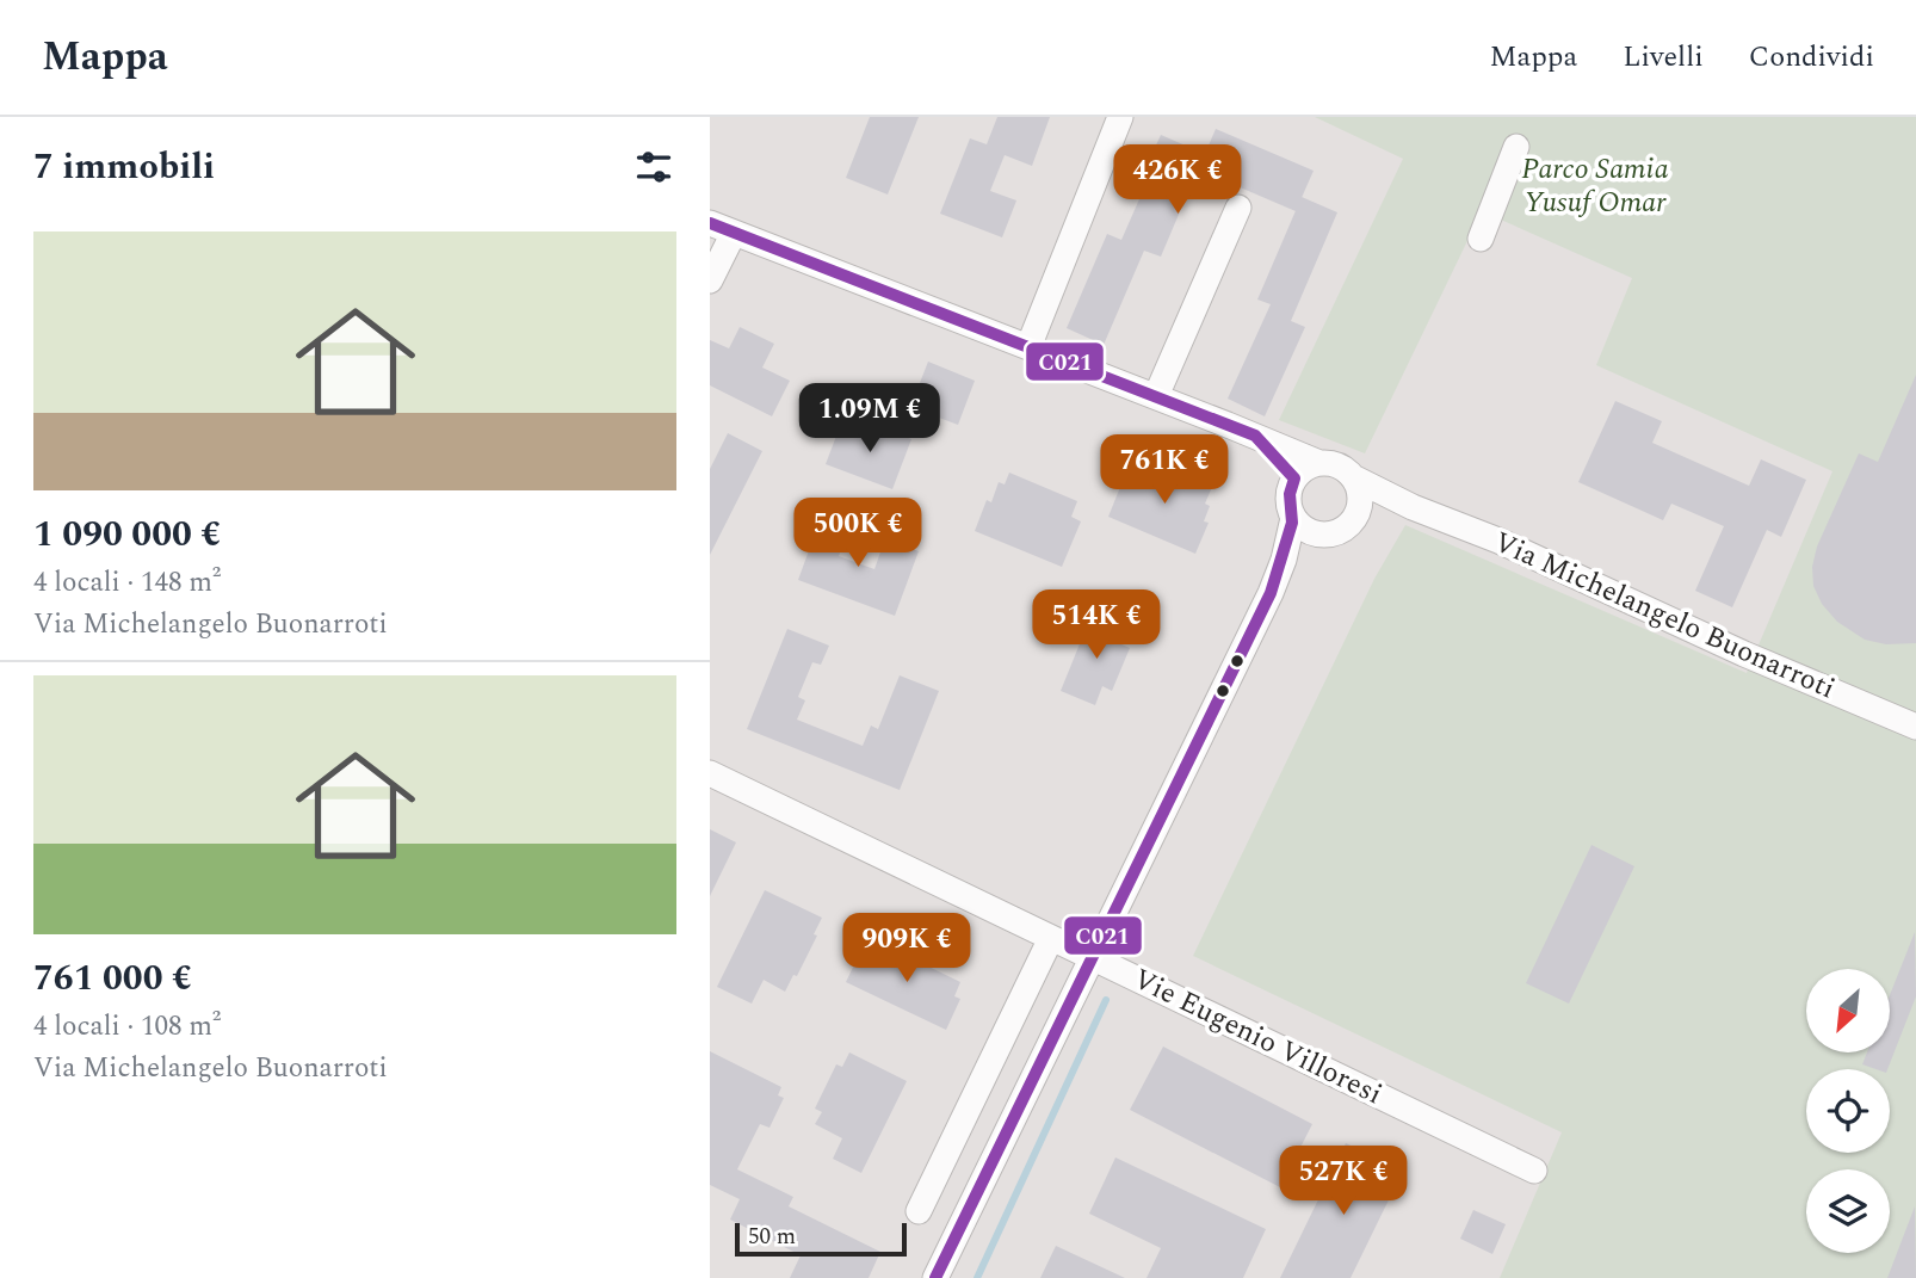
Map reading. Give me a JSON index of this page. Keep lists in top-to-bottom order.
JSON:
{
  "streets": {
    "street": ["Via Michelangelo Buonarroti", "Vie Eugenio Villoresi"]
  },
  "parks": ["Parco Samia Yusuf Omar"],
  "lines": ["transit line C021"],
  "scale_bar": "50 m",
  "north": "bottom left",
  "page": {
    "header": "Mappa",
    "nav": ["Mappa", "Livelli", "Condividi"],
    "heading": "7 immobili",
    "price": [
      "426K €",
      "1.09M €",
      "761K €",
      "500K €",
      "514K €",
      "909K €",
      "527K €"
    ],
    "list": [
      {
        "name": "1 090 000 €",
        "note": "4 locali · 148 m² · Via Michelangelo Buonarroti"
      },
      {
        "name": "761 000 €",
        "note": "4 locali · 108 m² · Via Michelangelo Buonarroti"
      }
    ],
    "scale": "50 m"
  }
}
